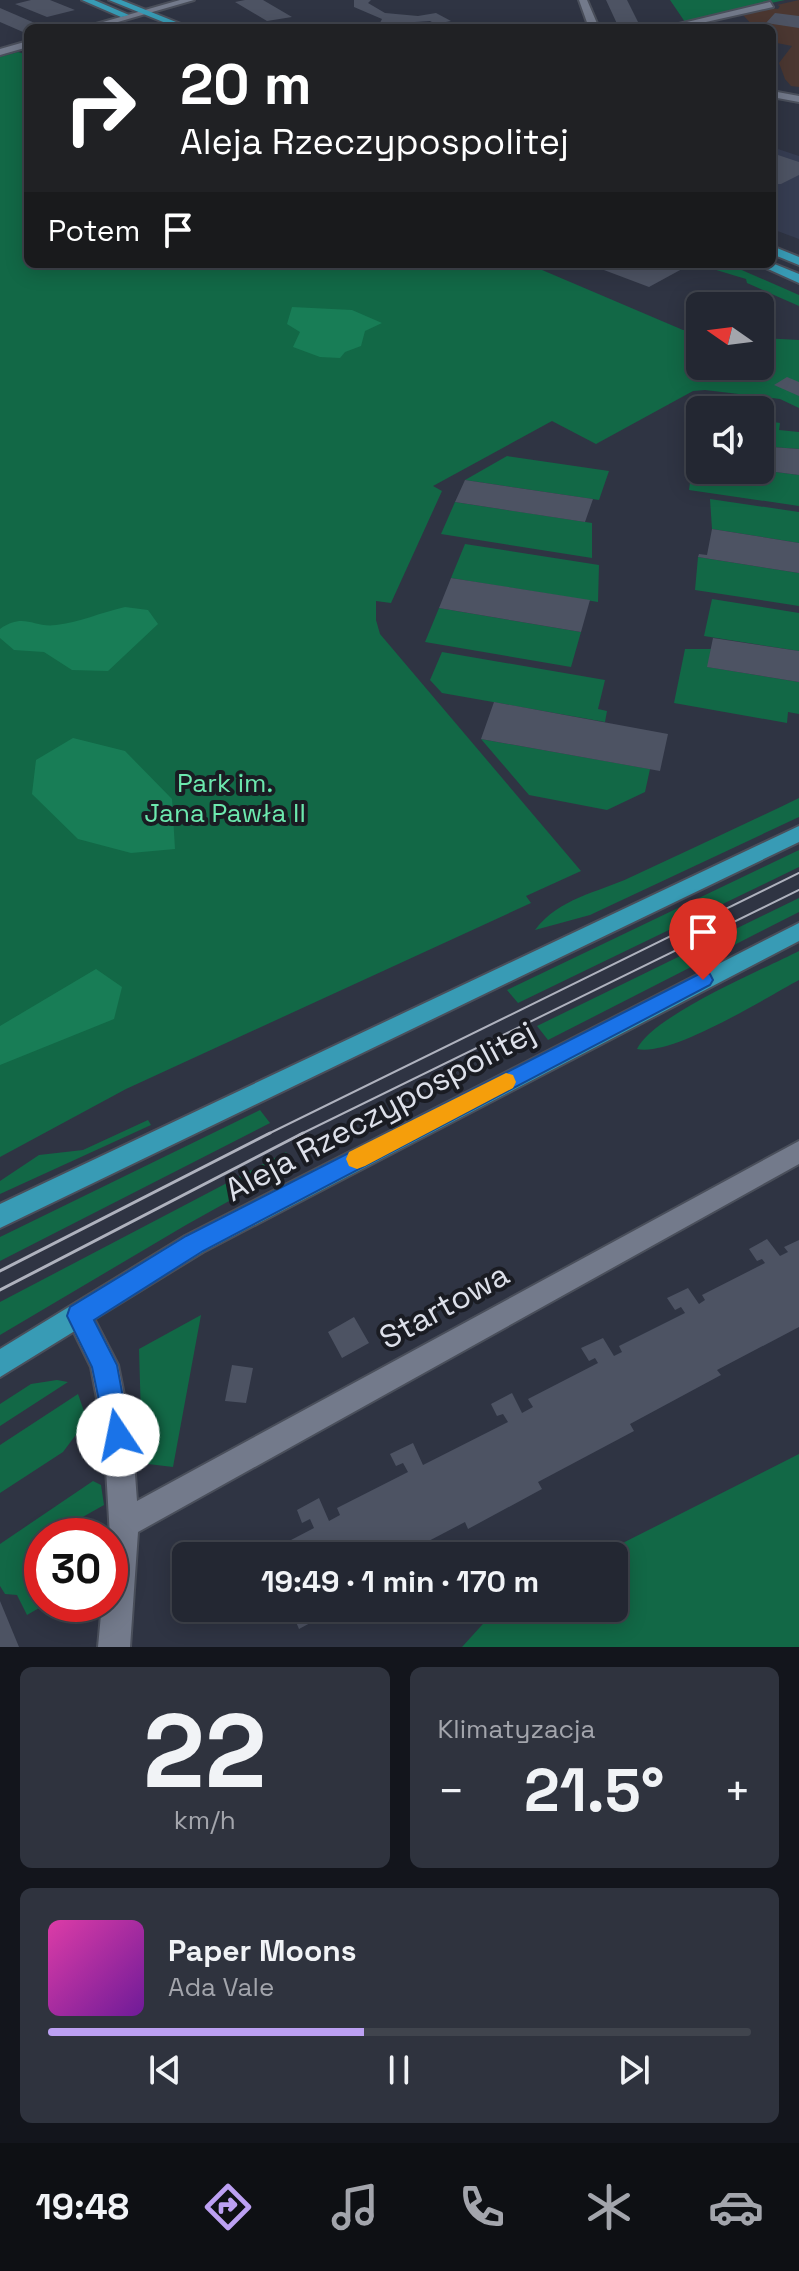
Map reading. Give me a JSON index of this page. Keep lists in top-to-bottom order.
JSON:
{
  "streets": {
    "main road": ["Aleja Rzeczypospolitej"],
    "street": ["Startowa"]
  },
  "parks": ["Park im. Jana Pawła II"],
  "north": "left",
  "page": {
    "turn": ["20 m", "Aleja Rzeczypospolitej"],
    "then": "Potem",
    "limit": "30",
    "trip": "19:49 · 1 min · 170 m",
    "tile": [
      ["22", "km/h"],
      "Klimatyzacja"
    ],
    "heat": ["−", "21.5°", "+"],
    "song": ["Paper Moons", "Ada Vale"],
    "tabs": "19:48"
  }
}
